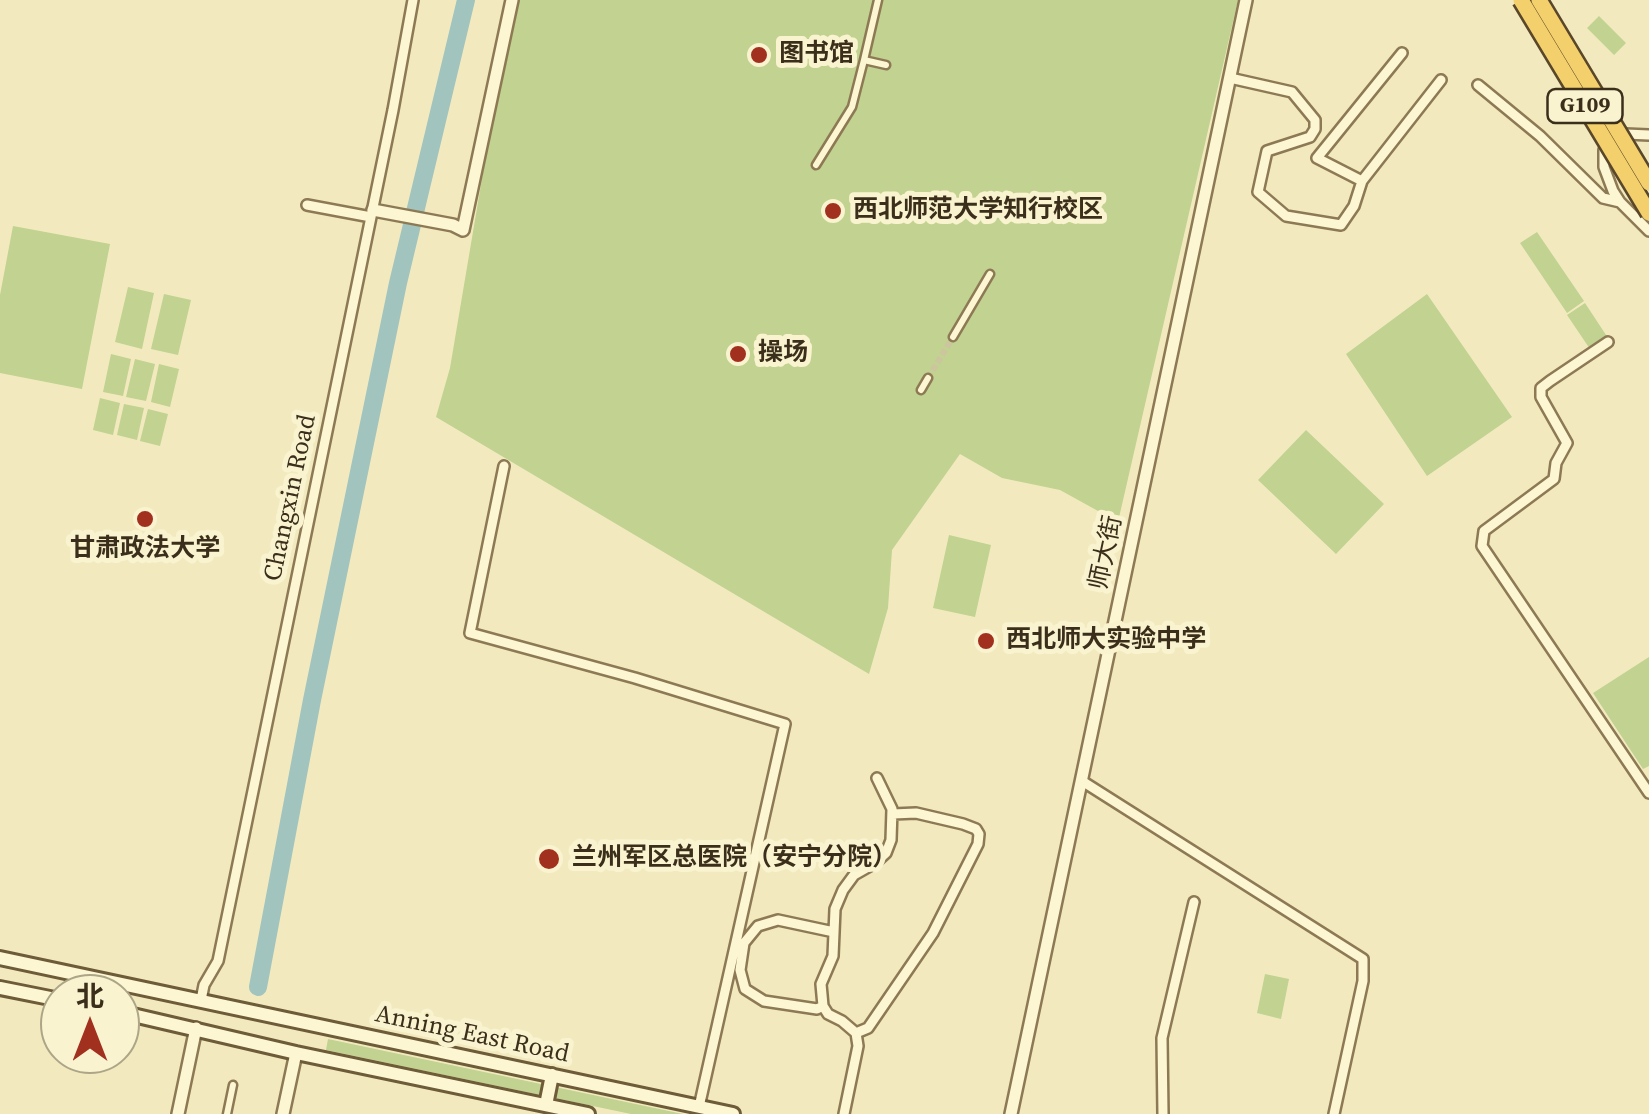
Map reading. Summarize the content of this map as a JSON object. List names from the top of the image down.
{
  "streets": {
    "highway": ["G109"],
    "main road": ["Anning East Road"],
    "street": ["Changxin Road", "师大街"]
  },
  "crossings": [
    ["Changxin Road", "Anning East Road"]
  ],
  "places": [
    "图书馆",
    "西北师范大学知行校区",
    "操场",
    "甘肃政法大学",
    "西北师大实验中学",
    "兰州军区总医院（安宁分院）"
  ],
  "north": "top"
}
